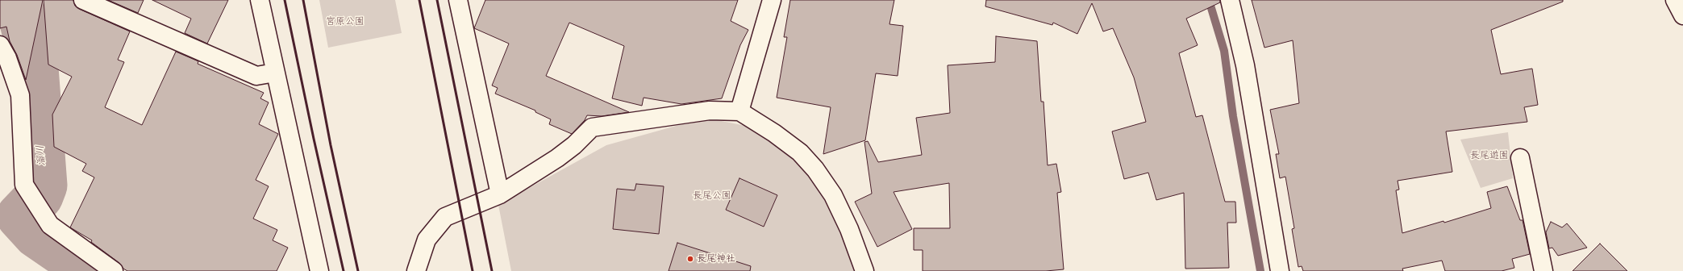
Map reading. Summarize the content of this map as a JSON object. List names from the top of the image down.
{
  "water": ["溜川"],
  "parks": ["宮原公園", "長尾遊園", "長尾公園"],
  "places": ["長尾神社"]
}
